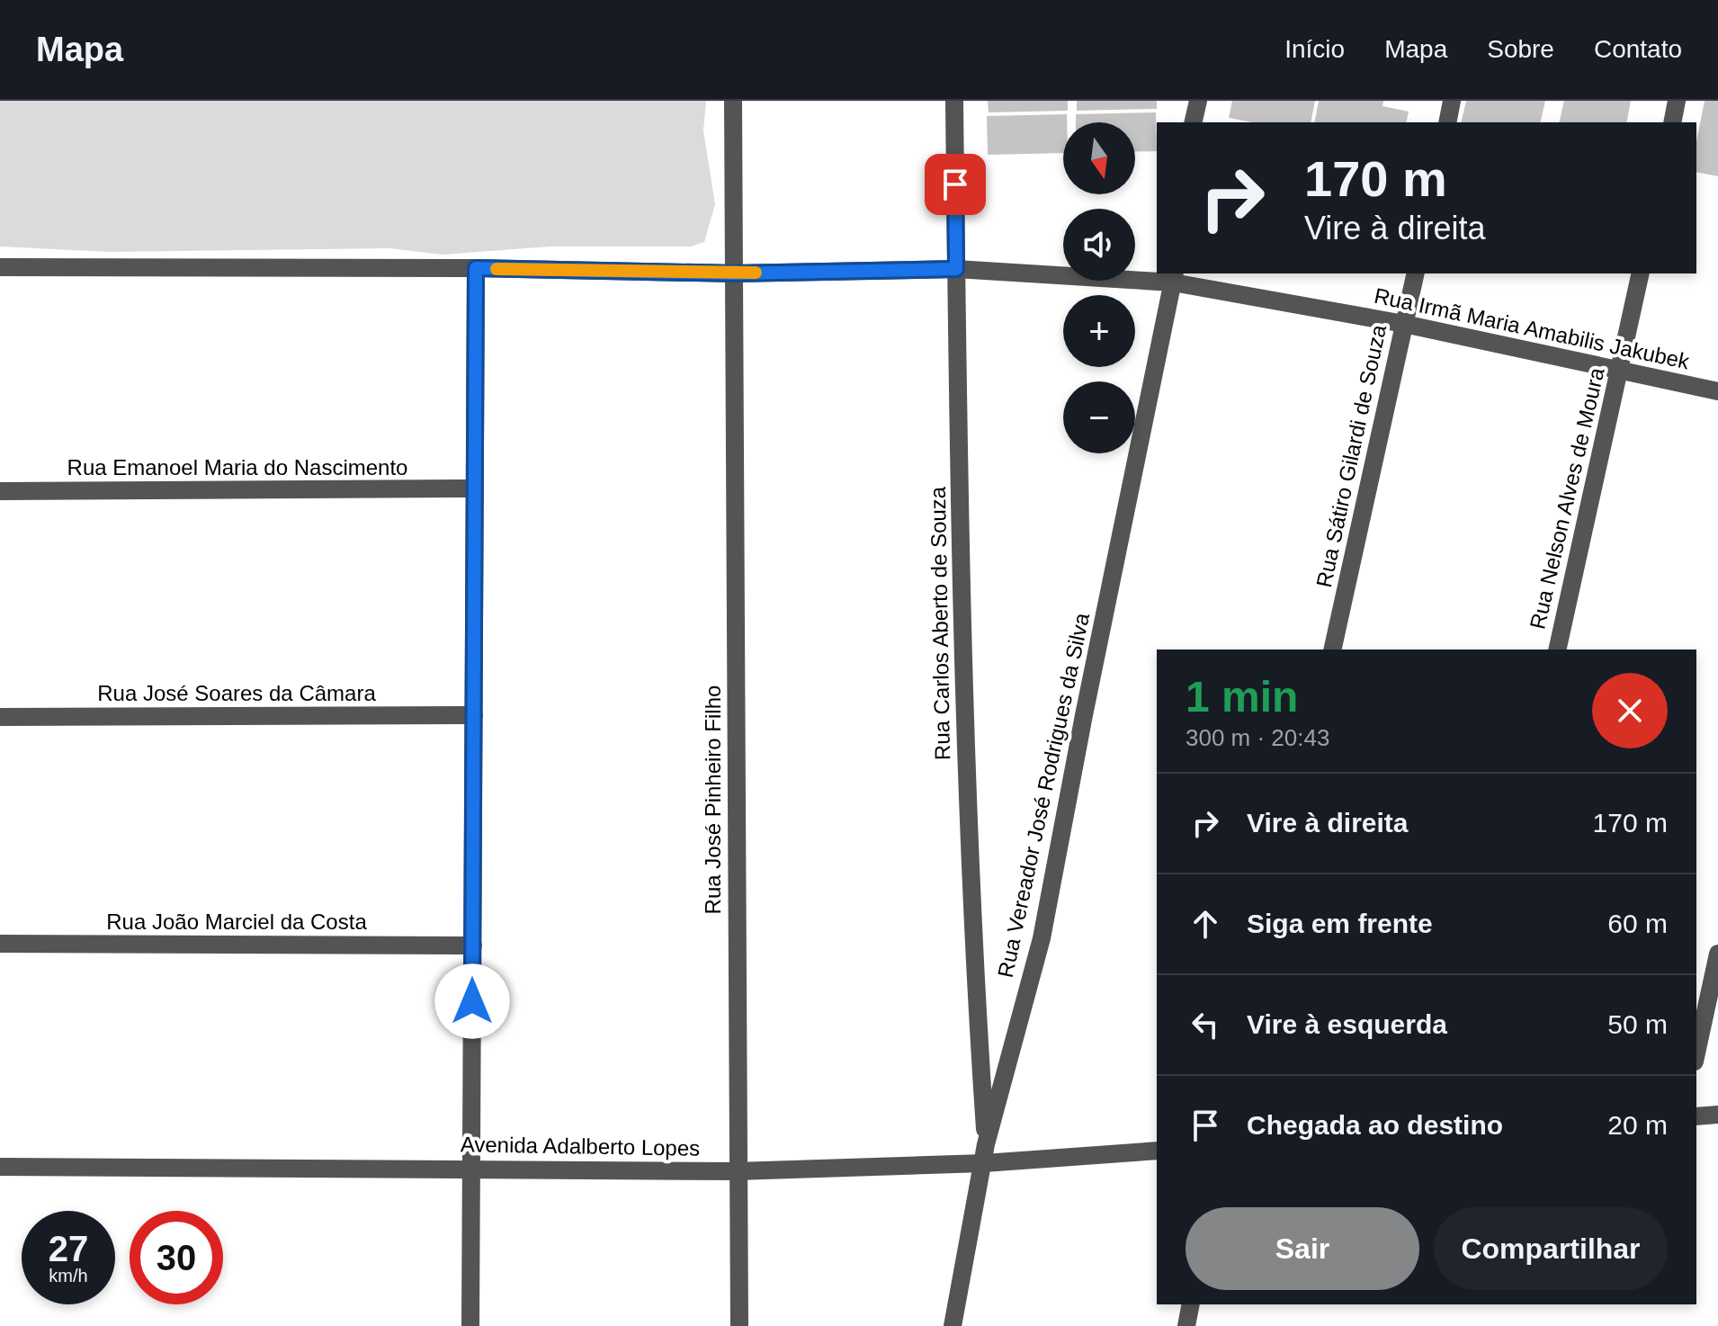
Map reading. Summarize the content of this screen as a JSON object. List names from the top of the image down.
{
  "streets": {
    "street": [
      "Rua Irmã Maria Amabilis Jakubek",
      "Rua Sátiro Gilardi de Souza",
      "Rua Emanoel Maria do Nascimento",
      "Rua Nelson Alves de Moura",
      "Rua Carlos Aberto de Souza",
      "Rua José Soares da Câmara",
      "Rua Vereador José Rodrigues da Silva",
      "Rua José Pinheiro Filho",
      "Rua João Marciel da Costa",
      "Avenida Adalberto Lopes"
    ]
  },
  "crossings": [
    ["Rua Irmã Maria Amabilis Jakubek", "Rua Sátiro Gilardi de Souza"],
    ["Rua Irmã Maria Amabilis Jakubek", "Rua Nelson Alves de Moura"],
    ["Rua Irmã Maria Amabilis Jakubek", "Rua Carlos Aberto de Souza"],
    ["Rua Irmã Maria Amabilis Jakubek", "Rua Vereador José Rodrigues da Silva"],
    ["Rua Irmã Maria Amabilis Jakubek", "Rua José Pinheiro Filho"],
    ["Rua Carlos Aberto de Souza", "Rua Vereador José Rodrigues da Silva"],
    ["Rua Vereador José Rodrigues da Silva", "Avenida Adalberto Lopes"],
    ["Rua José Pinheiro Filho", "Avenida Adalberto Lopes"]
  ],
  "north": "bottom",
  "page": {
    "header": "Mapa",
    "nav": [
      "Início",
      "Mapa",
      "Sobre",
      "Contato"
    ],
    "map_buttons": ["+", "−"],
    "turn": ["170 m", "Vire à direita"],
    "heading": ["1 min", "300 m · 20:43"],
    "list": [
      {
        "name": "Vire à direita",
        "value": "170 m"
      },
      {
        "name": "Siga em frente",
        "value": "60 m"
      },
      {
        "name": "Vire à esquerda",
        "value": "50 m"
      },
      {
        "name": "Chegada ao destino",
        "value": "20 m"
      }
    ],
    "buttons": ["Sair", "Compartilhar"],
    "speed": "27 km/h",
    "limit": "30"
  }
}
